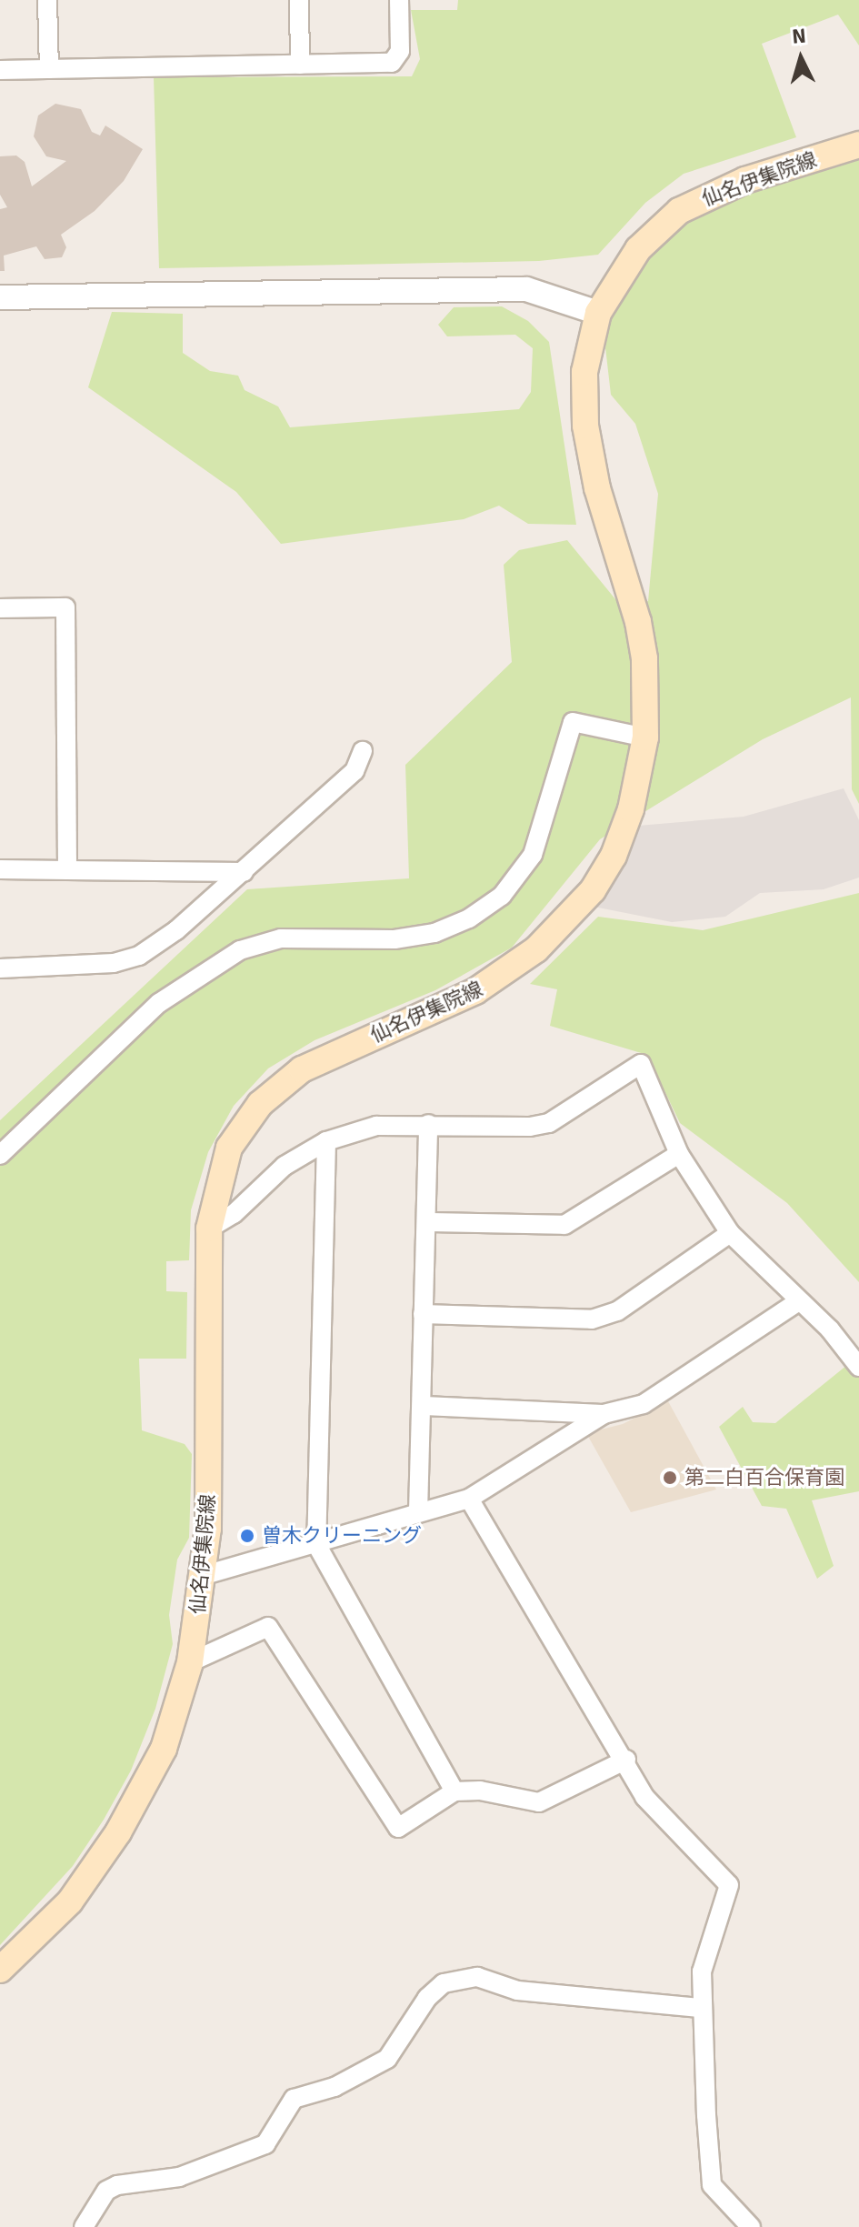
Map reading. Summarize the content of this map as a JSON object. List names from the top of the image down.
{
  "streets": {
    "main road": ["仙名伊集院線"]
  },
  "places": ["第二白百合保育園", "曽木クリーニング"],
  "north": "top"
}
